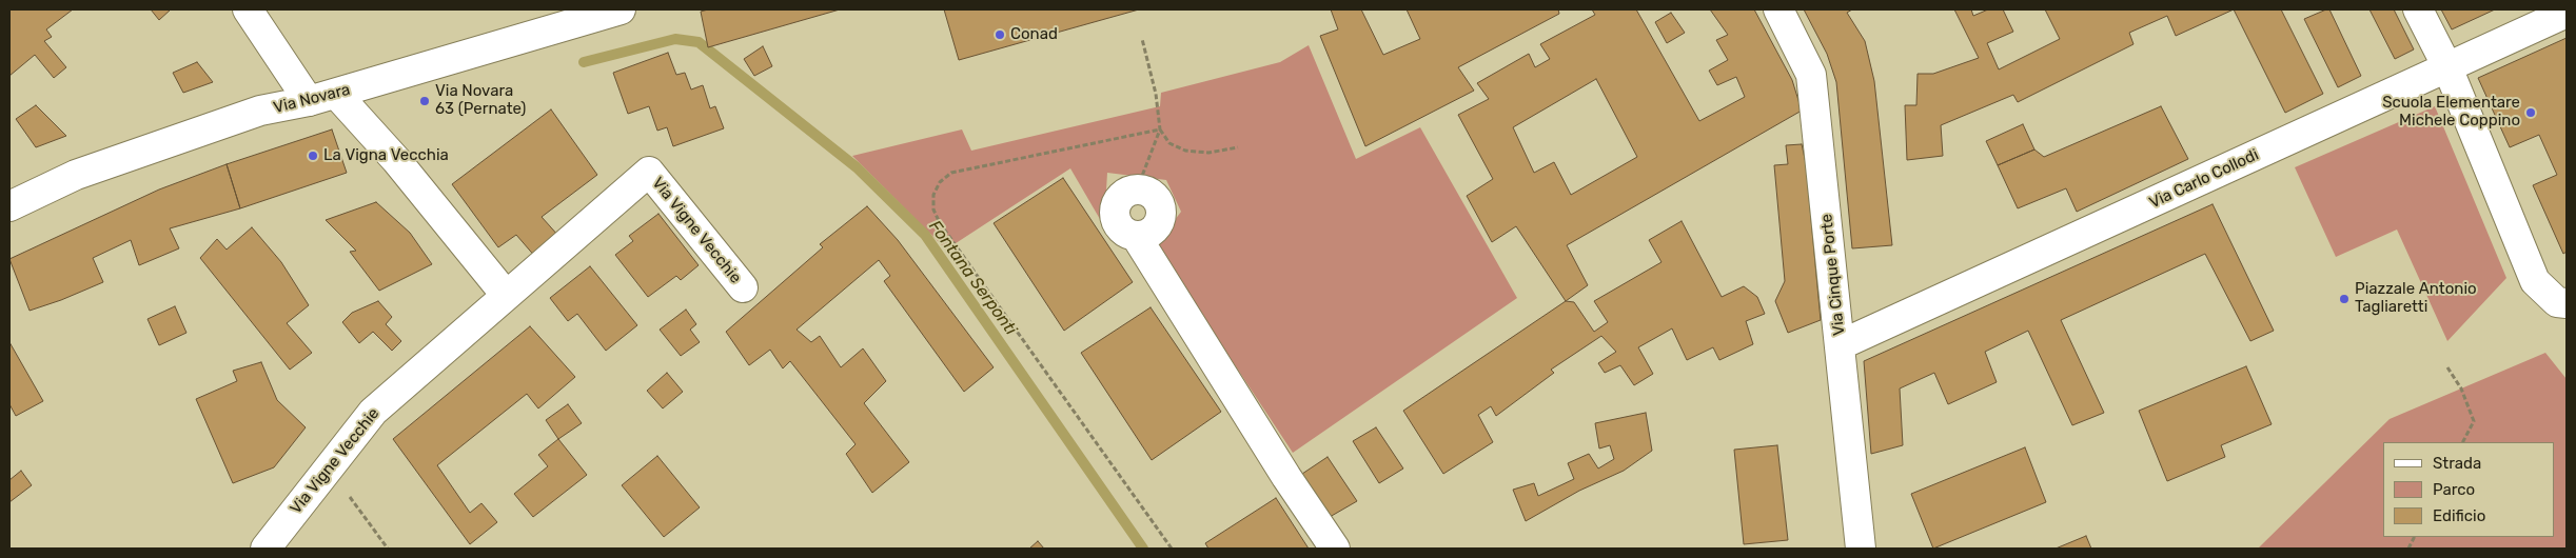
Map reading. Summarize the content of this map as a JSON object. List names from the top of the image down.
{
  "streets": {
    "street": [
      "Via Novara",
      "Via Carlo Collodi",
      "Via Vigne Vecchie",
      "Via Cinque Porte"
    ]
  },
  "crossings": [
    ["Via Carlo Collodi", "Via Cinque Porte"]
  ],
  "water": ["Fontana Serponti"],
  "places": [
    "Conad",
    "Via Novara 63 (Pernate)",
    "Scuola Elementare Michele Coppino",
    "La Vigna Vecchia",
    "Piazzale Antonio Tagliaretti"
  ],
  "legend": ["Strada", "Parco", "Edificio"]
}
